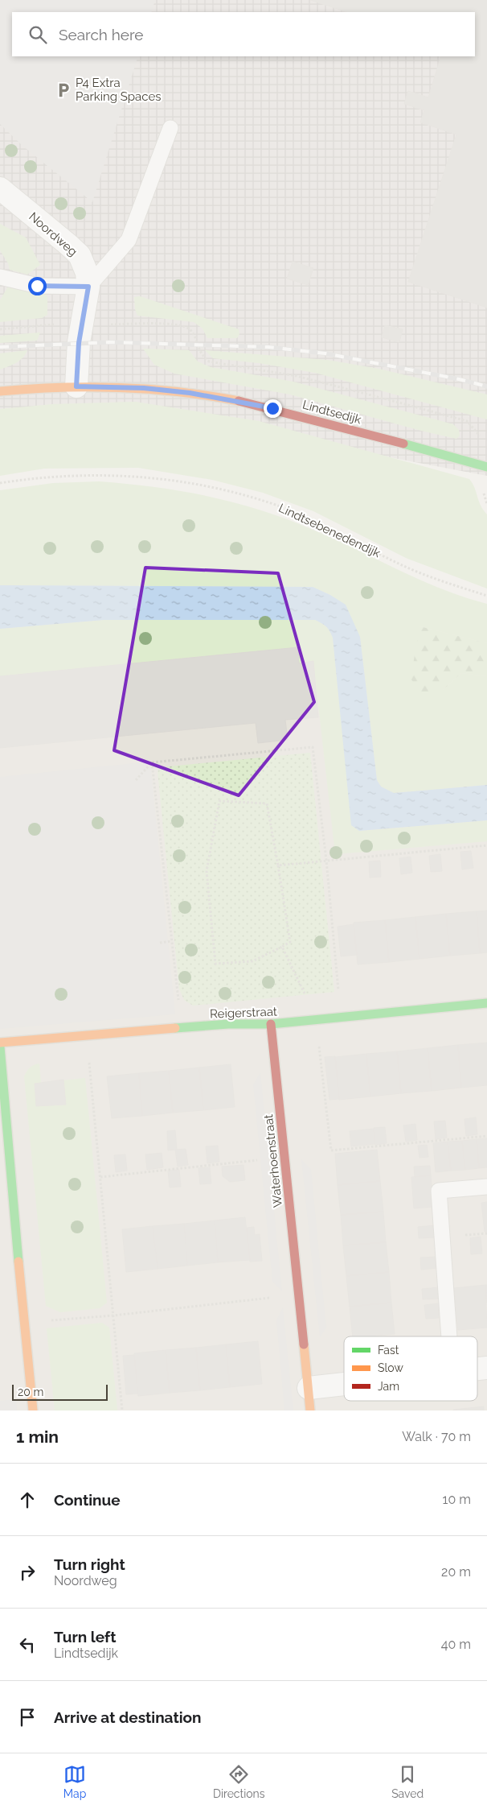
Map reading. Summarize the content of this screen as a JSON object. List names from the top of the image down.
{
  "streets": {
    "street": [
      "Noordweg",
      "Lindtsedijk",
      "Reigerstraat",
      "Waterhoenstraat"
    ],
    "path": ["Lindtsebenedendijk"]
  },
  "crossings": [
    ["Noordweg", "Lindtsedijk"],
    ["Reigerstraat", "Waterhoenstraat"]
  ],
  "places": {
    "parking": ["P4 Extra Parking Spaces"]
  },
  "legend": ["Fast", "Slow", "Jam"],
  "scale_bar": "20 m",
  "page": {
    "search": "Search here",
    "scale": "20 m",
    "heading": ["1 min", "Walk · 70 m"],
    "list": [
      ["Continue", "10 m"],
      ["Turn right", "Noordweg", "20 m"],
      ["Turn left", "Lindtsedijk", "40 m"],
      "Arrive at destination"
    ],
    "nav": ["Map", "Directions", "Saved"]
  }
}
